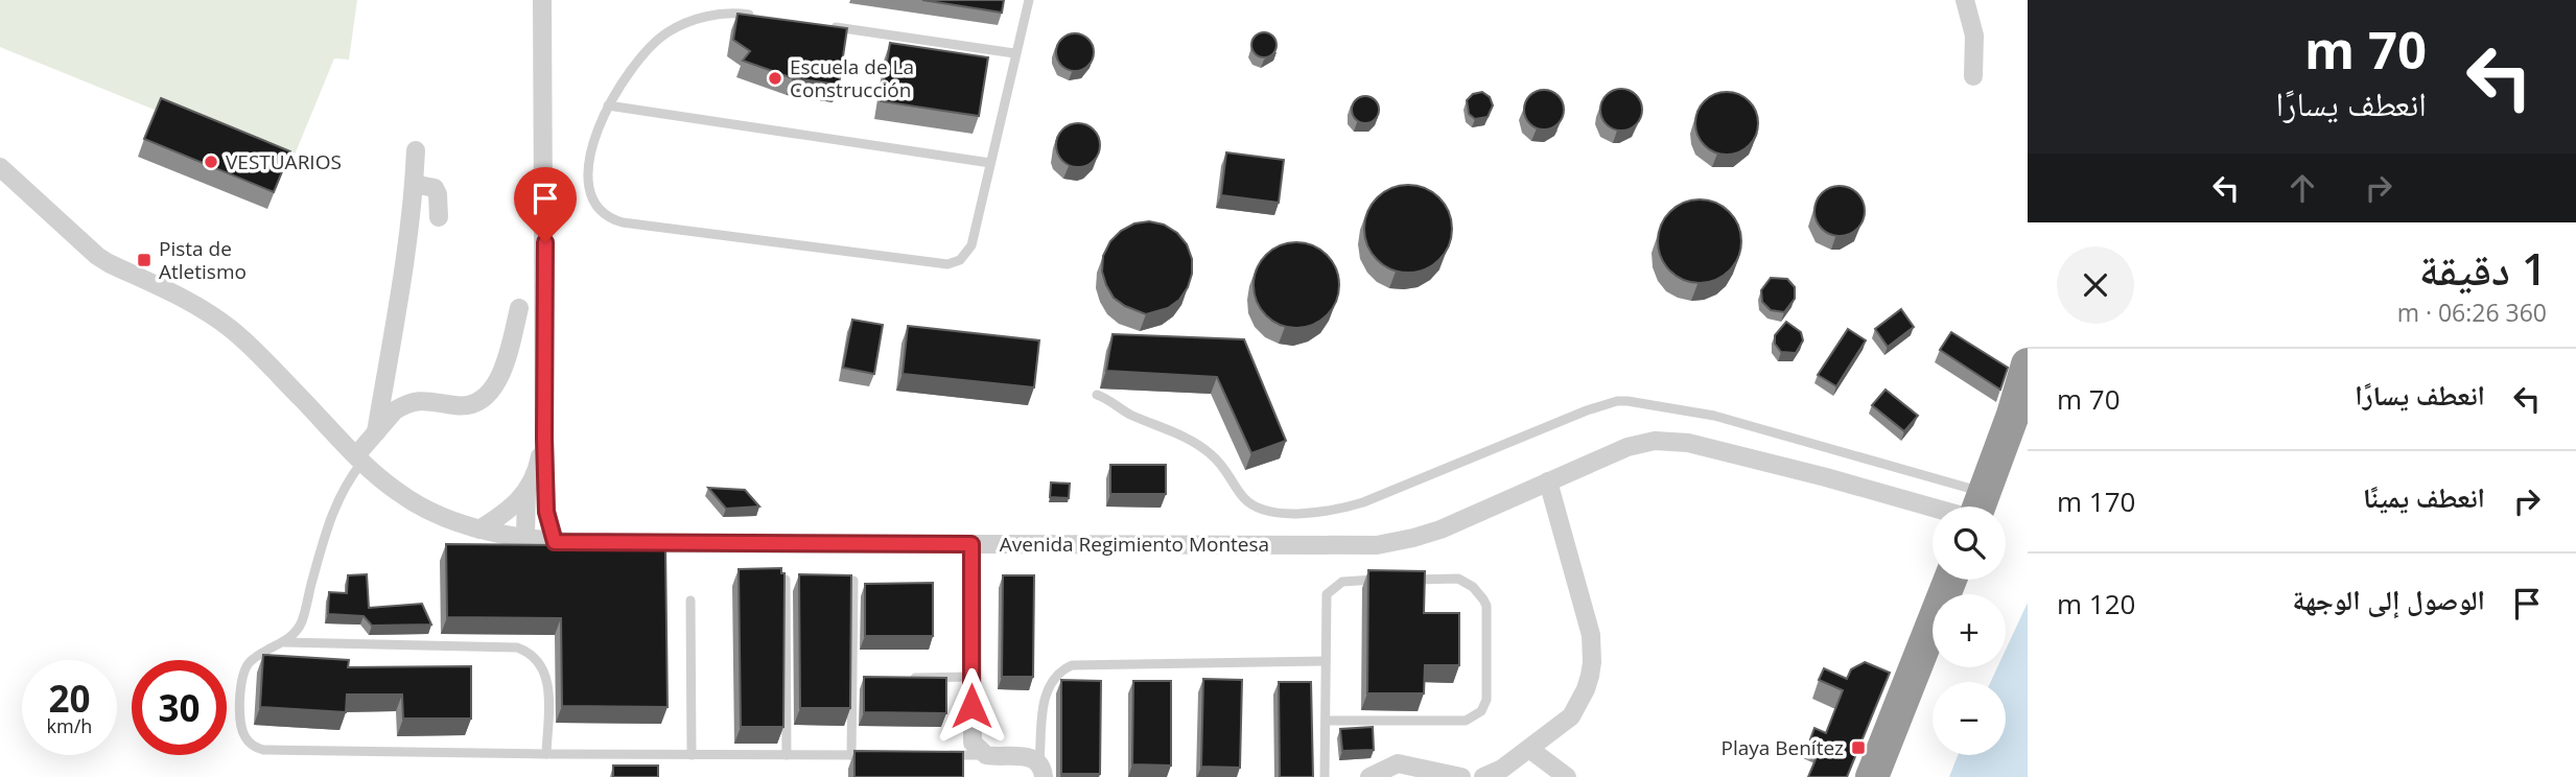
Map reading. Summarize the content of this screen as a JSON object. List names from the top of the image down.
{
  "streets": {
    "street": ["Avenida Regimiento Montesa"]
  },
  "places": {
    "other": ["Escuela de La Construcción", "VESTUARIOS"],
    "transit": ["Pista de Atletismo", "Playa Benítez"]
  },
  "page": {
    "turn": ["70 m", "انعطف يسارًا"],
    "heading": ["1 دقيقة", "360 m · 06:26"],
    "list": [
      {
        "name": "انعطف يسارًا",
        "value": "70 m"
      },
      {
        "name": "انعطف يمينًا",
        "value": "170 m"
      },
      {
        "name": "الوصول إلى الوجهة",
        "value": "120 m"
      }
    ],
    "map_buttons": ["+", "−"],
    "speed": "20 km/h",
    "limit": "30"
  }
}
